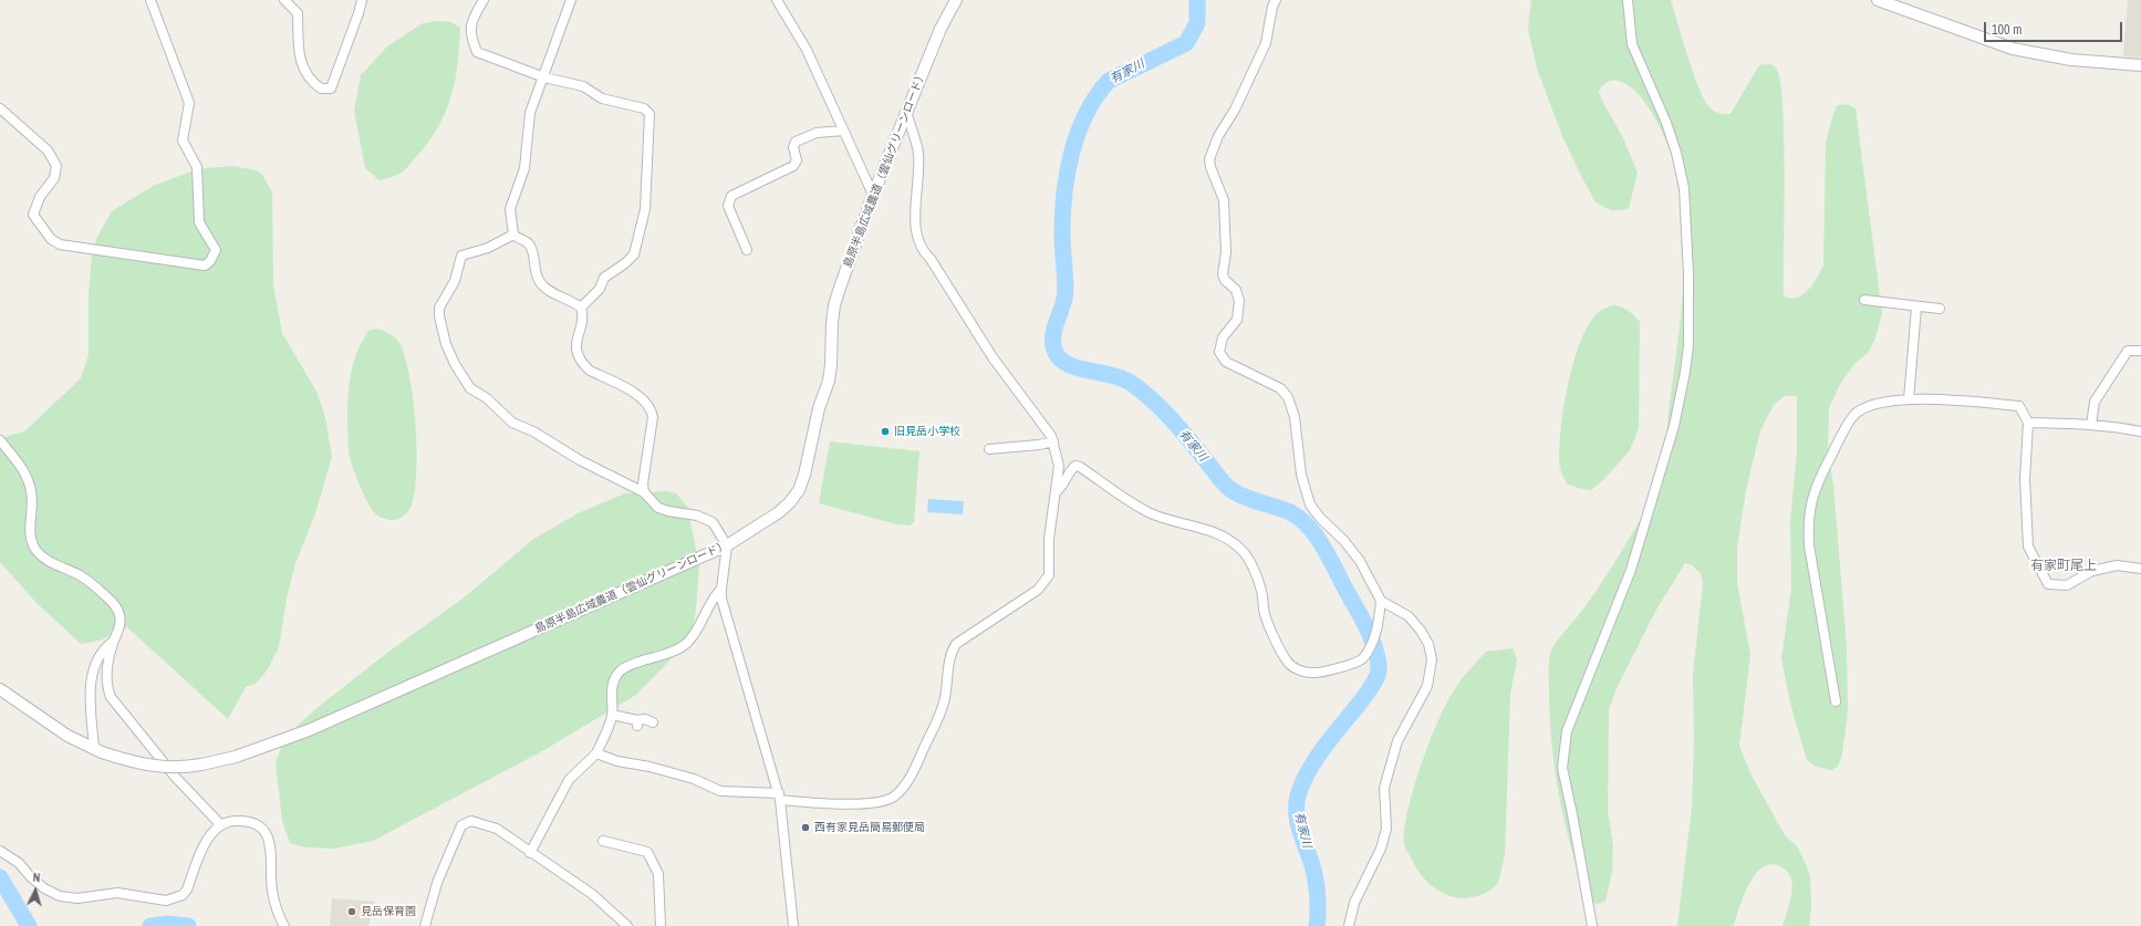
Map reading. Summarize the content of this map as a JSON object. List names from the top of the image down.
{
  "streets": {
    "street": ["島原半島広域農道（雲仙グリーンロード）"]
  },
  "districts": ["有家町尾上"],
  "water": ["有家川"],
  "places": ["旧見岳小学校", "西有家見岳簡易郵便局", "見岳保育園"],
  "scale_bar": "100 m",
  "north": "top"
}
